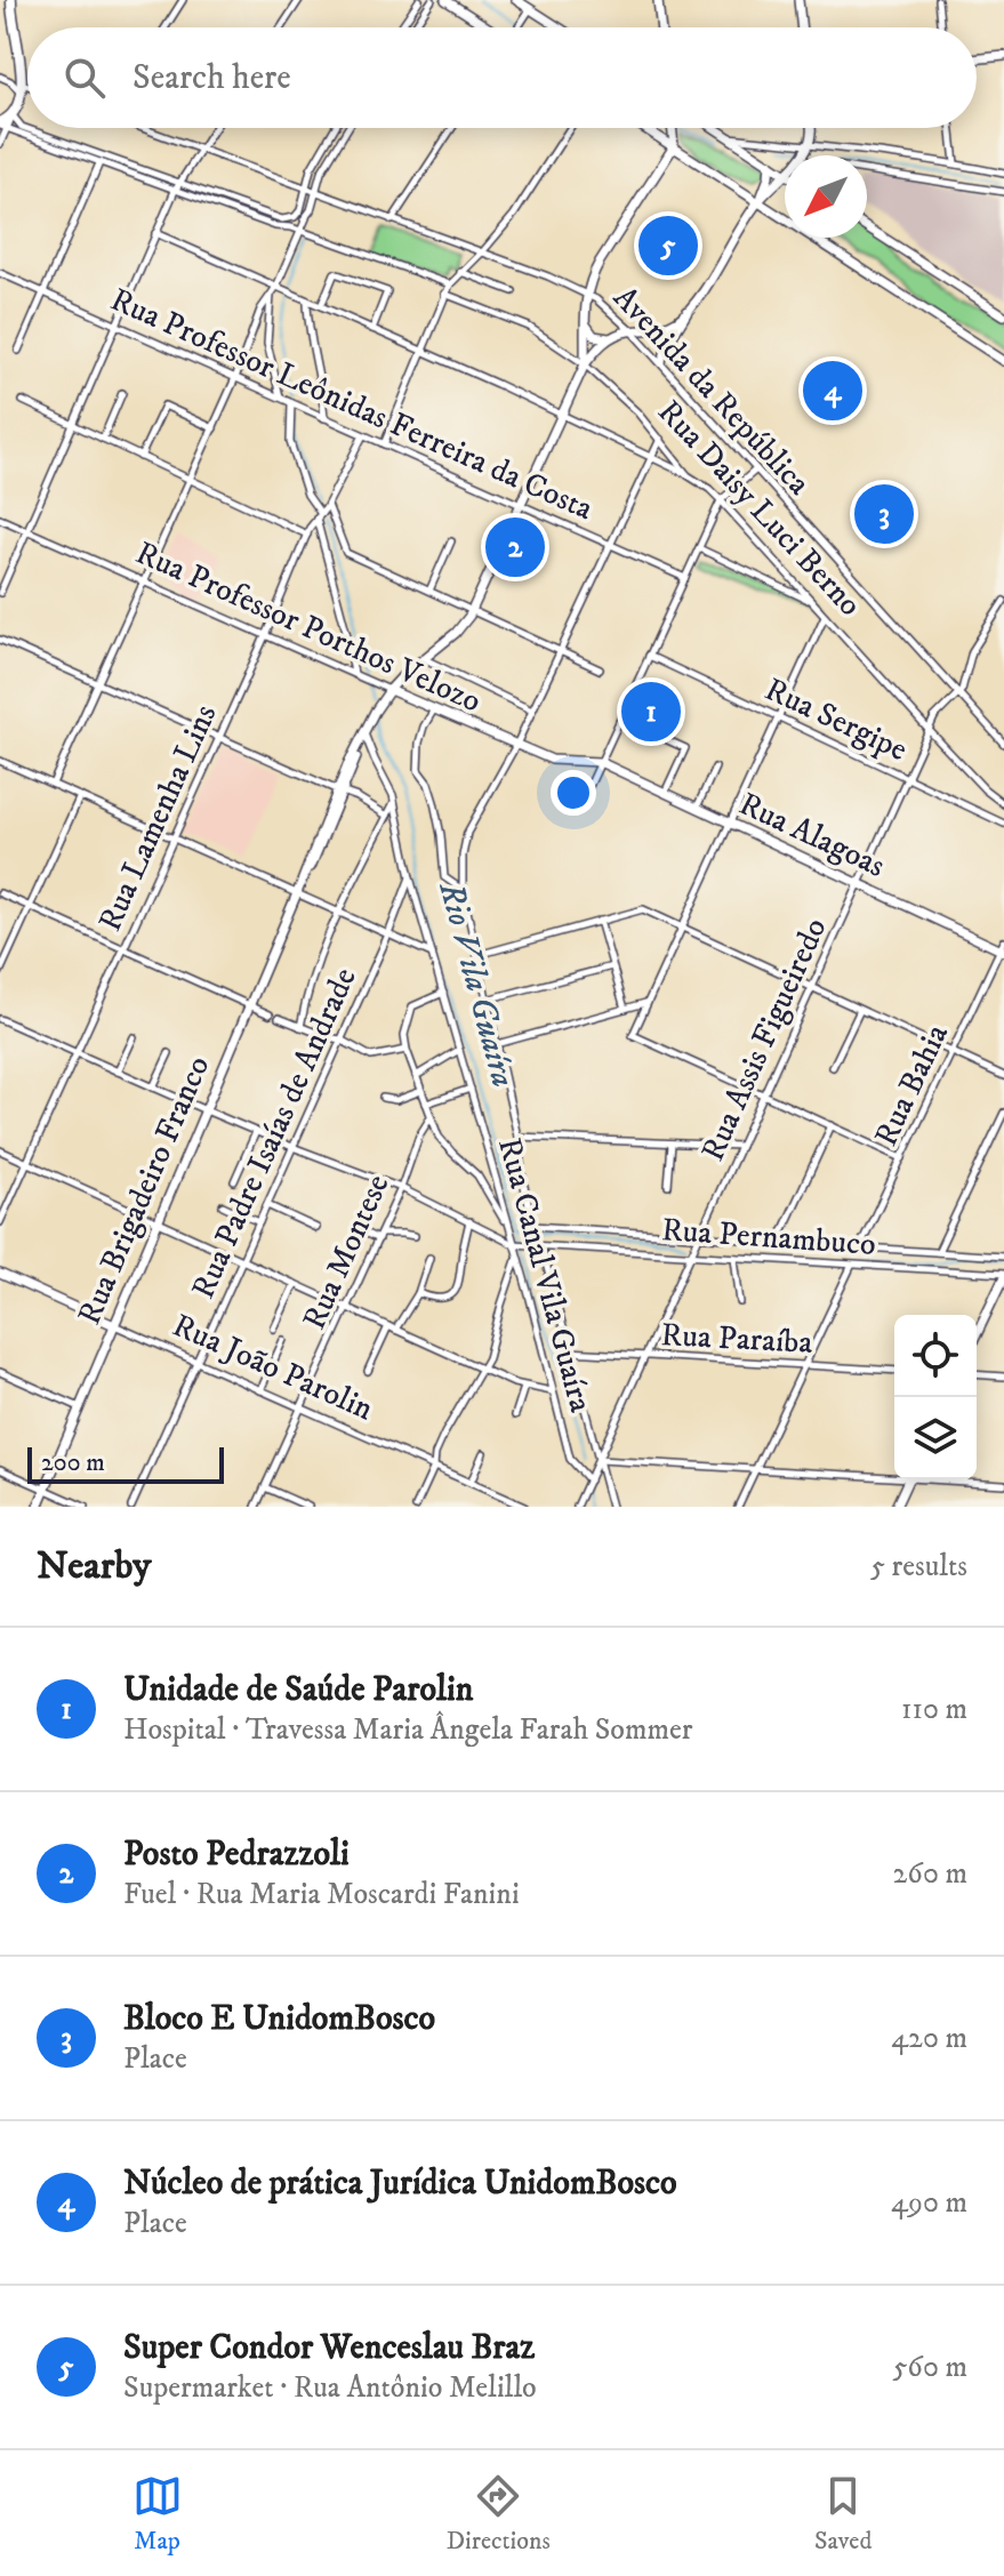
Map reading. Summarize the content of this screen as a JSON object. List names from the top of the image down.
{
  "streets": {
    "main road": [
      "Rua Professor Porthos Velozo",
      "Rua Alagoas",
      "Rua Brigadeiro Franco",
      "Rua João Parolin"
    ],
    "street": [
      "Avenida da República",
      "Rua Professor Leônidas Ferreira da Costa",
      "Rua Daisy Luci Berno",
      "Rua Sergipe",
      "Rua Lamenha Lins",
      "Rua Assis Figueiredo",
      "Rua Bahia",
      "Rua Padre Isaías de Andrade",
      "Rua Pernambuco",
      "Rua Montese",
      "Rua Canal Vila Guaíra",
      "Rua Paraíba"
    ]
  },
  "crossings": [
    ["Avenida da República", "Rua Assis Figueiredo"],
    ["Rua Professor Leônidas Ferreira da Costa", "Rua Lamenha Lins"],
    ["Rua Professor Leônidas Ferreira da Costa", "Rua Brigadeiro Franco"],
    ["Rua Daisy Luci Berno", "Rua Assis Figueiredo"],
    ["Rua Daisy Luci Berno", "Rua Brigadeiro Franco"],
    ["Rua Professor Porthos Velozo", "Rua Lamenha Lins"],
    ["Rua Professor Porthos Velozo", "Rua Alagoas"],
    ["Rua Professor Porthos Velozo", "Rua Brigadeiro Franco"],
    ["Rua Professor Porthos Velozo", "Rua Canal Vila Guaíra"],
    ["Rua Sergipe", "Rua Assis Figueiredo"],
    ["Rua Alagoas", "Rua Assis Figueiredo"],
    ["Rua Alagoas", "Rua Bahia"],
    ["Rua Assis Figueiredo", "Rua Pernambuco"],
    ["Rua Assis Figueiredo", "Rua Canal Vila Guaíra"],
    ["Rua Assis Figueiredo", "Rua Paraíba"],
    ["Rua Bahia", "Rua Pernambuco"],
    ["Rua Padre Isaías de Andrade", "Rua Canal Vila Guaíra"],
    ["Rua Padre Isaías de Andrade", "Rua João Parolin"],
    ["Rua Brigadeiro Franco", "Rua Canal Vila Guaíra"],
    ["Rua Brigadeiro Franco", "Rua João Parolin"],
    ["Rua Pernambuco", "Rua Canal Vila Guaíra"],
    ["Rua Montese", "Rua João Parolin"],
    ["Rua Canal Vila Guaíra", "Rua Paraíba"]
  ],
  "water": ["Rio Vila Guaíra"],
  "scale_bar": "200 m",
  "north": "bottom left",
  "page": {
    "search": "Search here",
    "pins": [
      "5",
      "4",
      "3",
      "2",
      "1"
    ],
    "scale": "200 m",
    "heading": ["Nearby", "5 results"],
    "list": [
      {
        "mark": "1",
        "name": "Unidade de Saúde Parolin",
        "note": "Hospital · Travessa Maria Ângela Farah Sommer",
        "value": "110 m"
      },
      {
        "mark": "2",
        "name": "Posto Pedrazzoli",
        "note": "Fuel · Rua Maria Moscardi Fanini",
        "value": "260 m"
      },
      {
        "mark": "3",
        "name": "Bloco E UnidomBosco",
        "note": "Place",
        "value": "420 m"
      },
      {
        "mark": "4",
        "name": "Núcleo de prática Jurídica UnidomBosco",
        "note": "Place",
        "value": "490 m"
      },
      {
        "mark": "5",
        "name": "Super Condor Wenceslau Braz",
        "note": "Supermarket · Rua Antônio Melillo",
        "value": "560 m"
      }
    ],
    "nav": ["Map", "Directions", "Saved"]
  }
}
